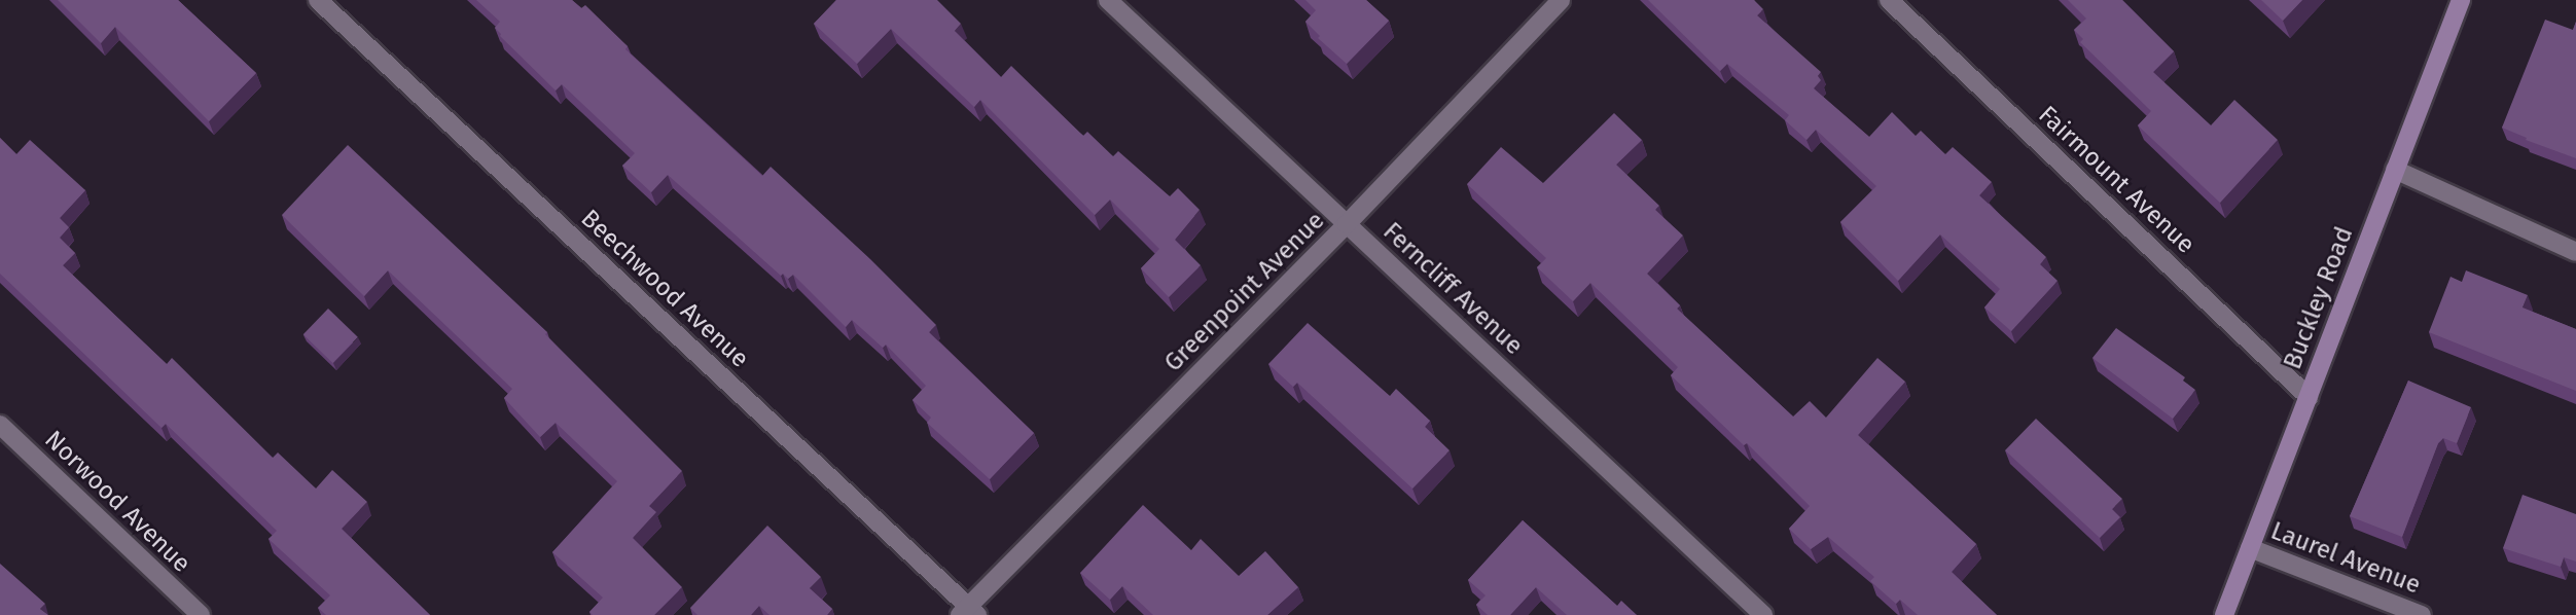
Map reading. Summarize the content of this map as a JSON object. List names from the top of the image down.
{
  "streets": {
    "street": [
      "Fairmount Avenue",
      "Beechwood Avenue",
      "Ferncliff Avenue",
      "Greenpoint Avenue",
      "Buckley Road",
      "Norwood Avenue",
      "Laurel Avenue"
    ]
  },
  "crossings": [
    ["Fairmount Avenue", "Buckley Road"],
    ["Beechwood Avenue", "Greenpoint Avenue"],
    ["Ferncliff Avenue", "Greenpoint Avenue"],
    ["Buckley Road", "Laurel Avenue"]
  ]
}
